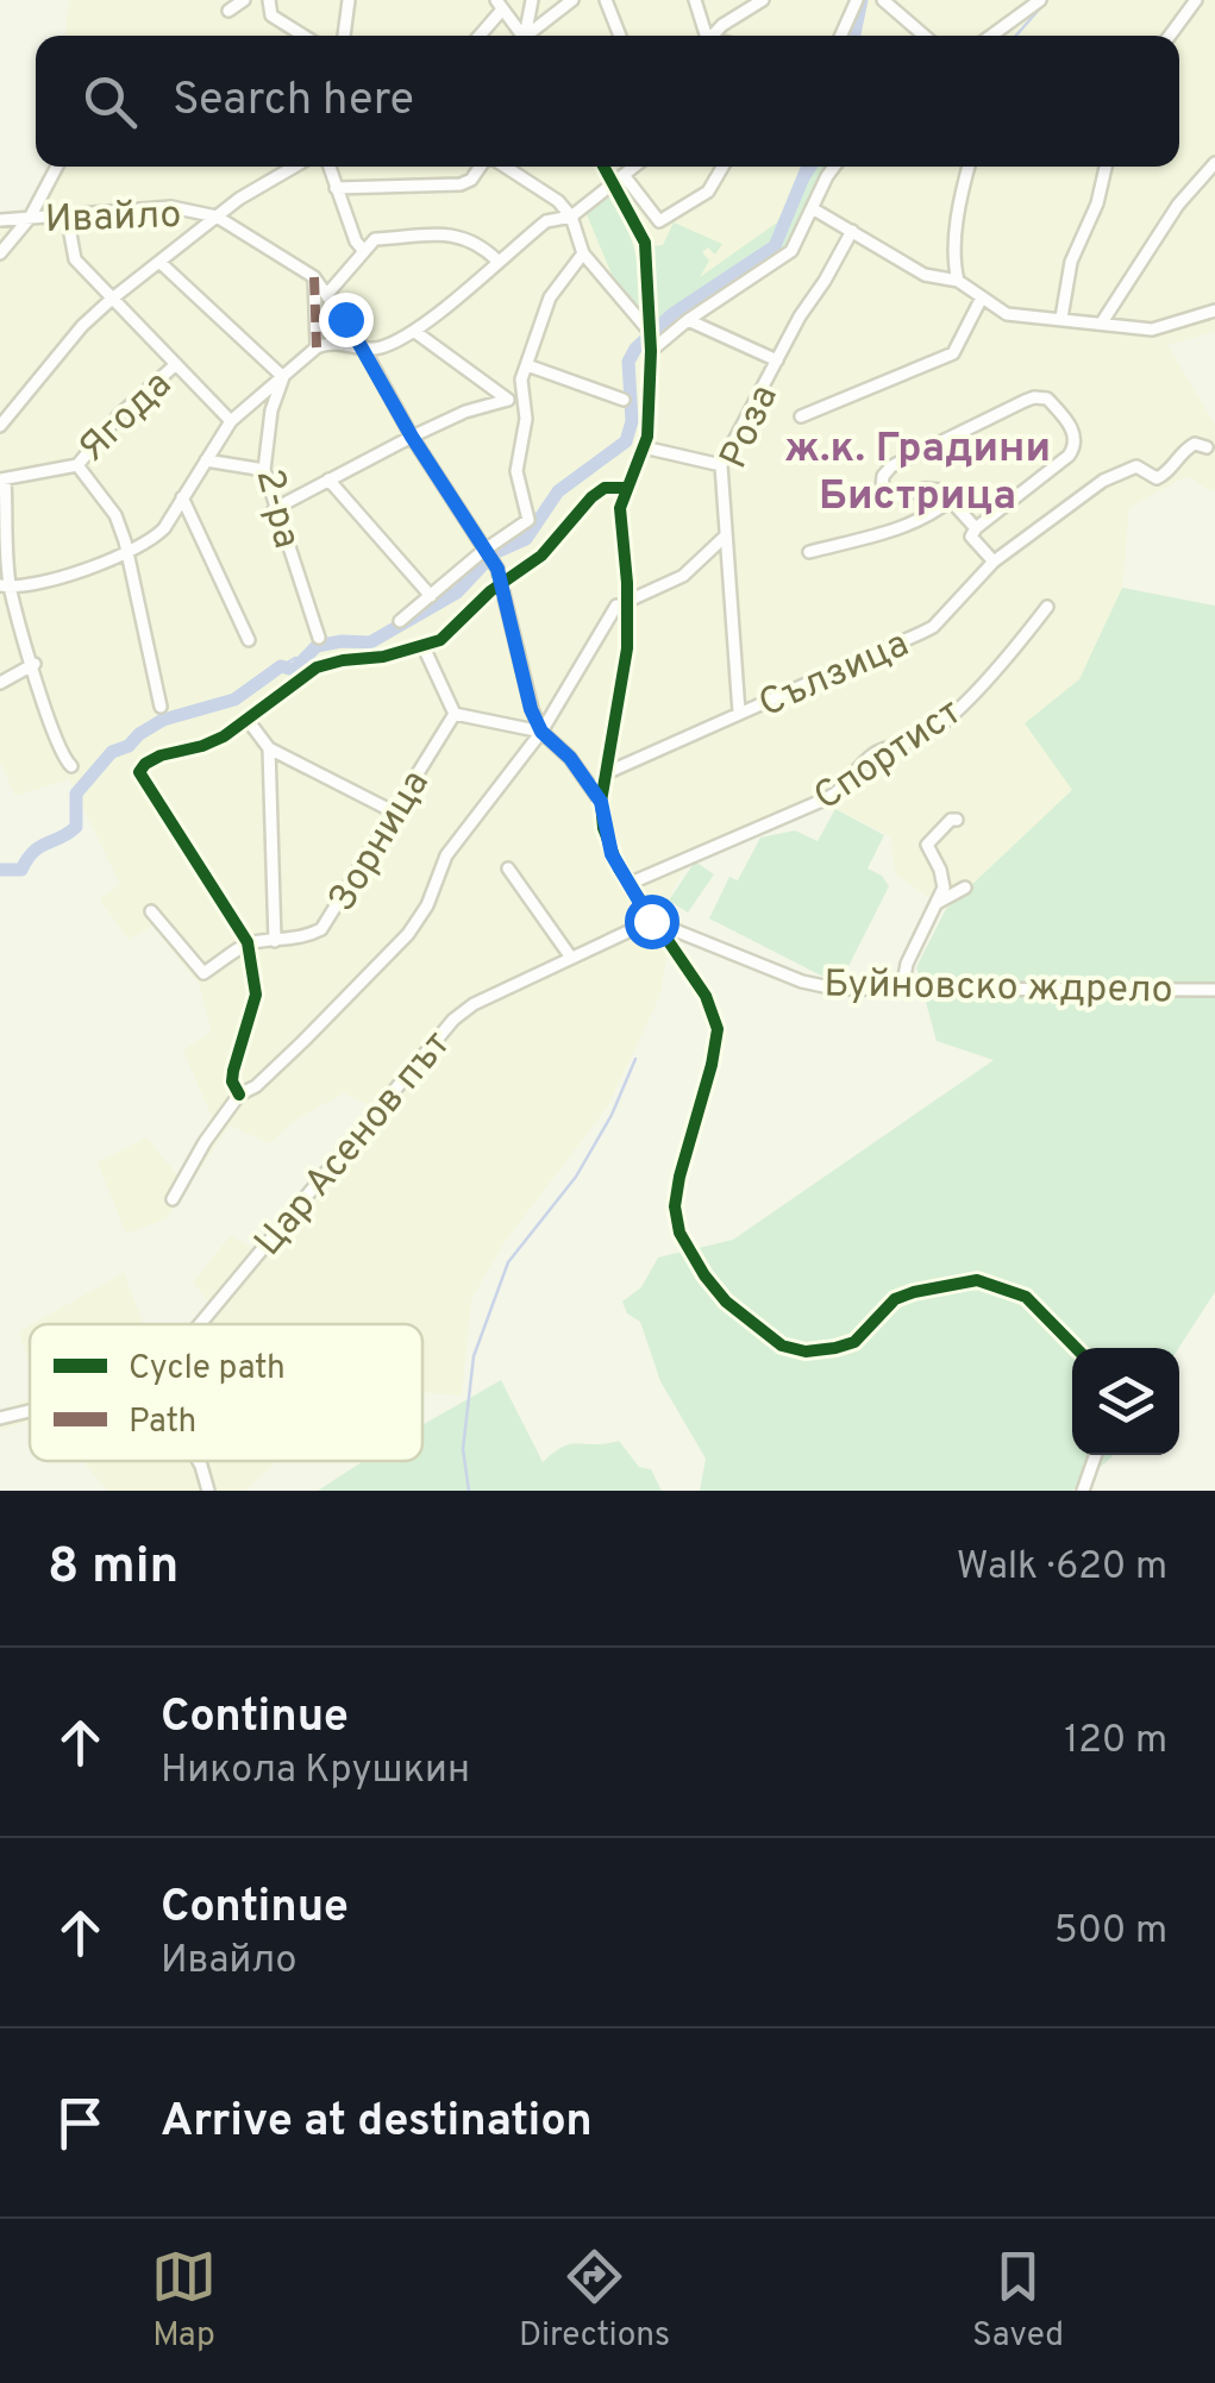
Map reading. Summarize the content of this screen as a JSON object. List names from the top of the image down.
{
  "streets": {
    "street": [
      "Ивайло",
      "Ягода",
      "Роза",
      "2-ра",
      "Сълзица",
      "Спортист",
      "Зорница",
      "Буйновско ждрело",
      "Цар Асенов път"
    ]
  },
  "crossings": [
    ["Роза", "Сълзица"],
    ["Буйновско ждрело", "Цар Асенов път"]
  ],
  "districts": ["ж.к. Градини Бистрица"],
  "legend": ["Cycle path", "Path"],
  "page": {
    "search": "Search here",
    "heading": ["8 min", "Walk · 620 m"],
    "list": [
      ["Continue", "Никола Крушкин", "120 m"],
      ["Continue", "Ивайло", "500 m"],
      "Arrive at destination"
    ],
    "nav": ["Map", "Directions", "Saved"]
  }
}
